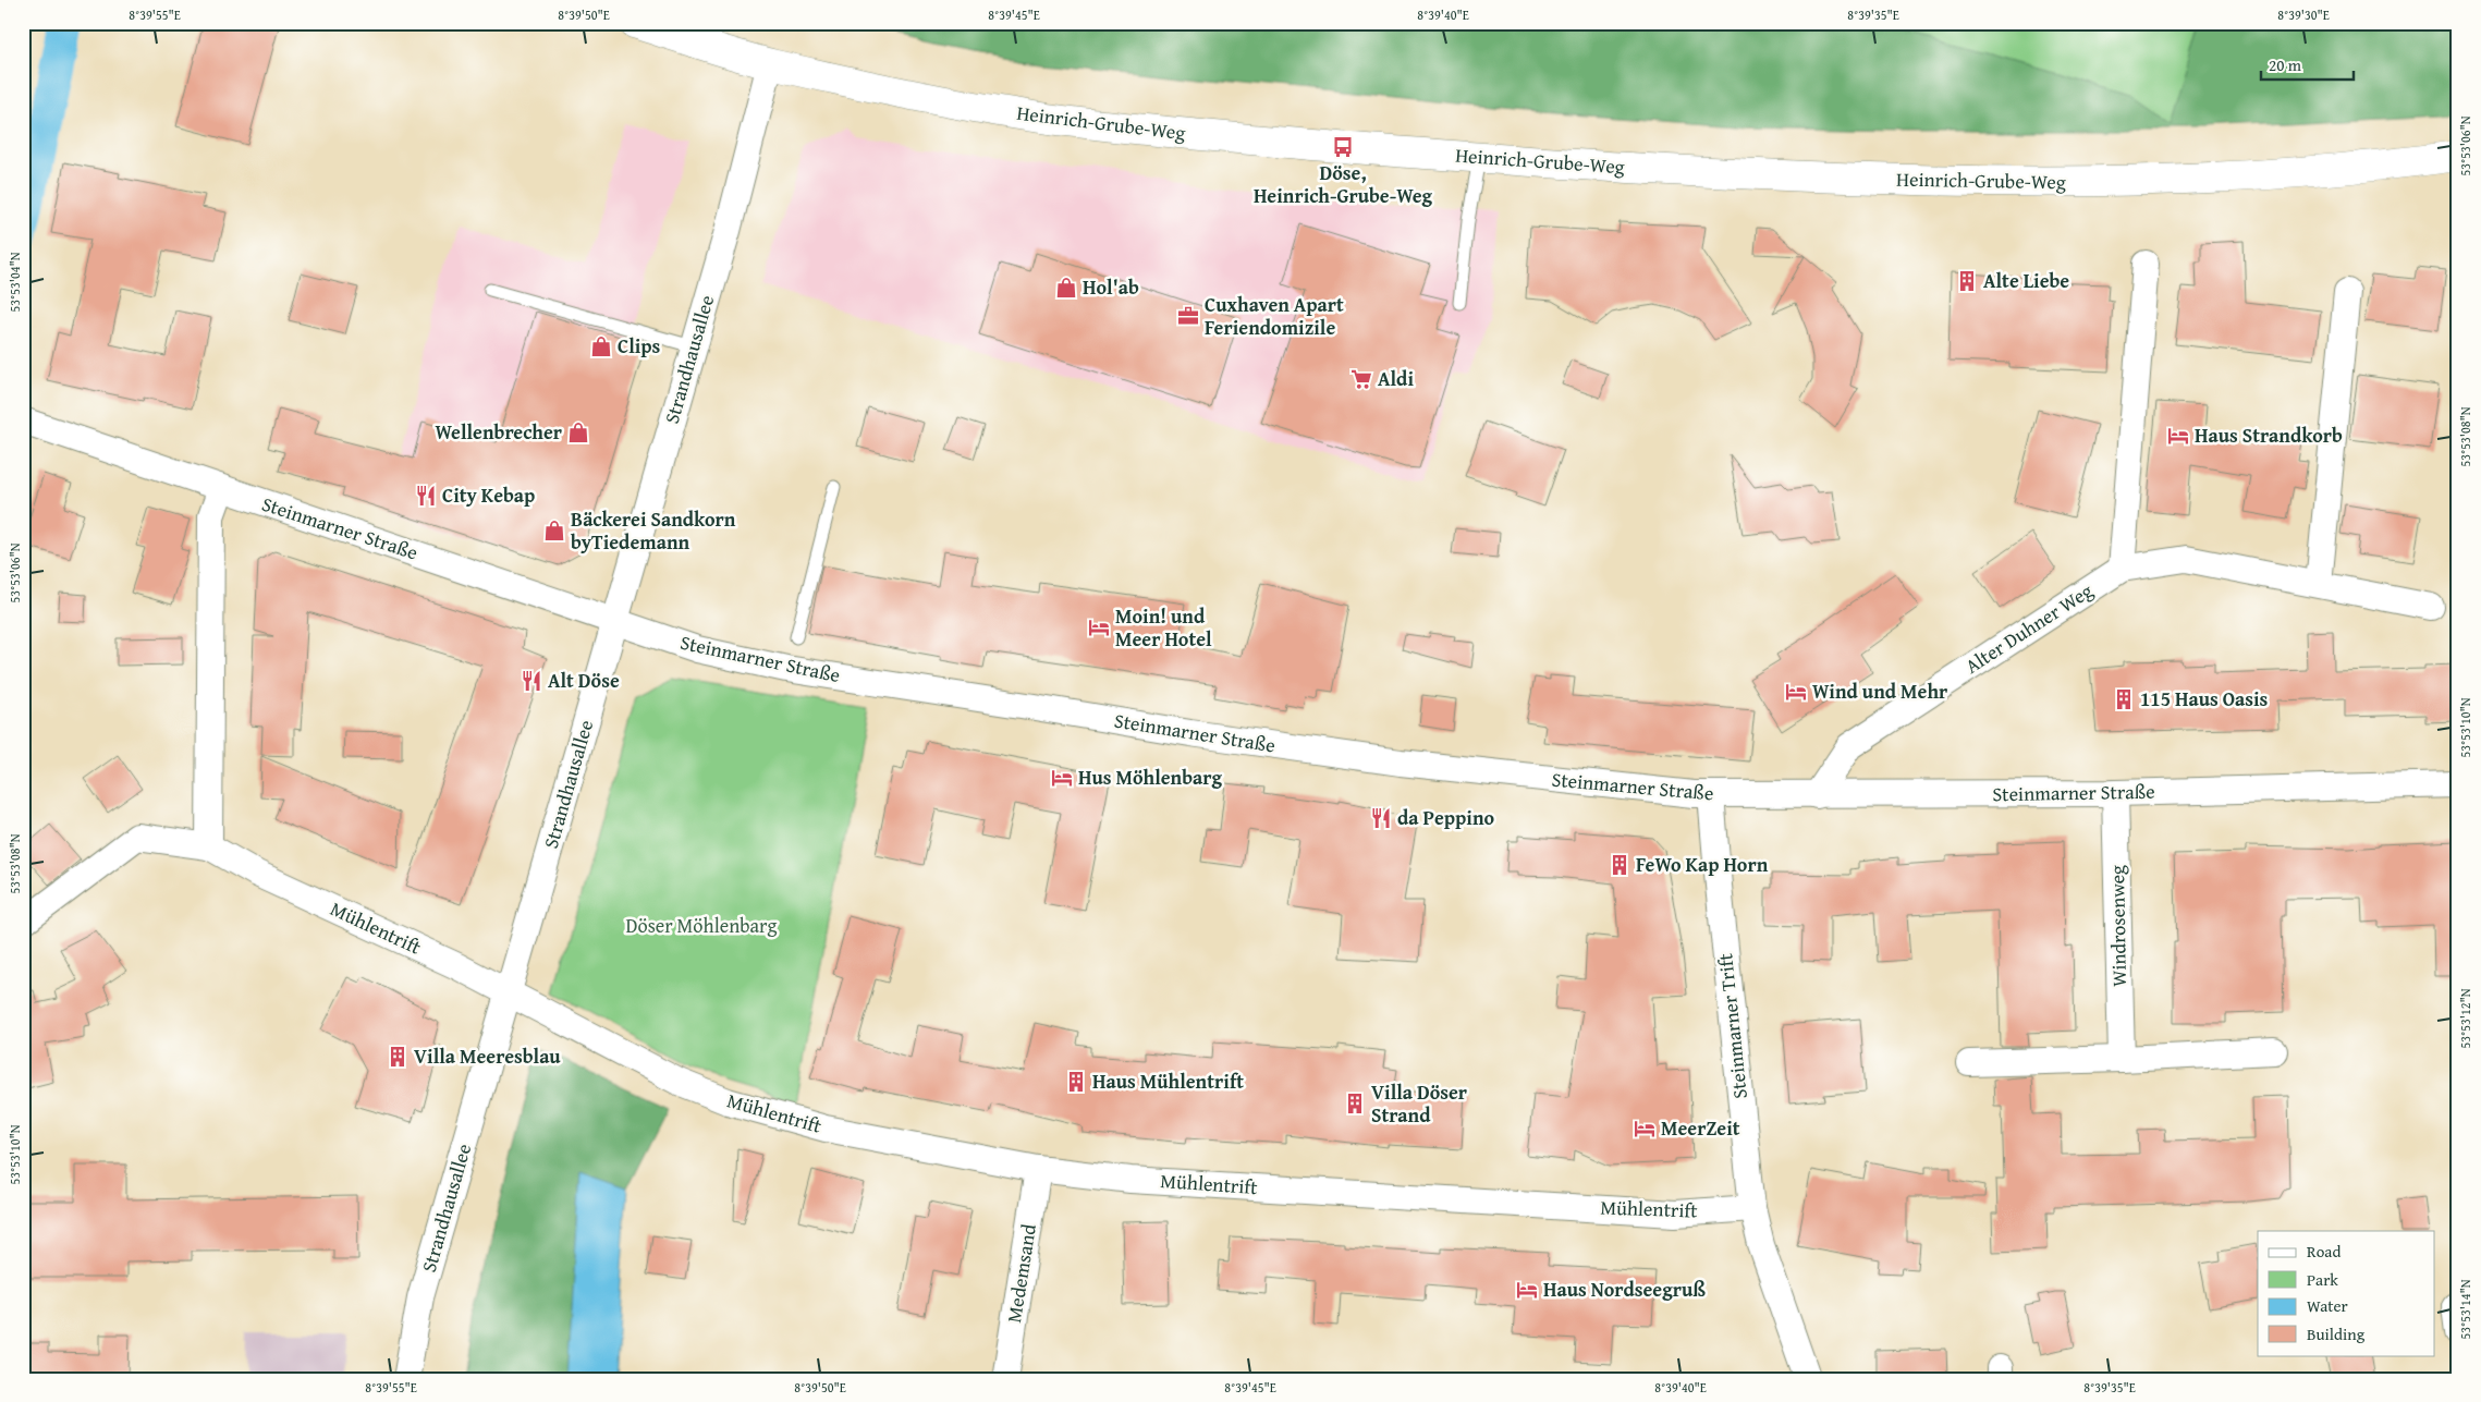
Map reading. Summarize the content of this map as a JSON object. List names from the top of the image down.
{
  "streets": {
    "street": [
      "Heinrich-Grube-Weg",
      "Strandhausallee",
      "Steinmarner Straße",
      "Alter Duhner Weg",
      "Windrosenweg",
      "Mühlentrift",
      "Steinmarner Trift",
      "Medemsand"
    ]
  },
  "crossings": [
    ["Heinrich-Grube-Weg", "Strandhausallee"],
    ["Strandhausallee", "Steinmarner Straße"],
    ["Strandhausallee", "Mühlentrift"],
    ["Steinmarner Straße", "Alter Duhner Weg"],
    ["Steinmarner Straße", "Windrosenweg"],
    ["Steinmarner Straße", "Steinmarner Trift"],
    ["Mühlentrift", "Steinmarner Trift"],
    ["Mühlentrift", "Medemsand"]
  ],
  "parks": ["Döser Möhlenbarg"],
  "places": {
    "bus stop": ["Döse, Heinrich-Grube-Weg"],
    "building": [
      "Alte Liebe",
      "115 Haus Oasis",
      "FeWo Kap Horn",
      "Villa Meeresblau",
      "Haus Mühlentrift",
      "Villa Döser Strand"
    ],
    "shop": [
      "Hol'ab",
      "Clips",
      "Wellenbrecher",
      "Bäckerei Sandkorn byTiedemann"
    ],
    "office": ["Cuxhaven Apart Feriendomizile"],
    "supermarket": ["Aldi"],
    "hotel": [
      "Haus Strandkorb",
      "Moin! und Meer Hotel",
      "Wind und Mehr",
      "Hus Möhlenbarg",
      "MeerZeit",
      "Haus Nordseegruß"
    ],
    "restaurant": ["City Kebap", "Alt Döse", "da Peppino"]
  },
  "legend": [
    "Road",
    "Park",
    "Water",
    "Building"
  ],
  "scale_bar": "20 m",
  "coordinates": [
    "8°39'55\"E",
    "8°39'50\"E",
    "8°39'45\"E",
    "8°39'40\"E",
    "8°39'35\"E",
    "8°39'30\"E",
    "53°53'06\"N",
    "53°53'04\"N",
    "53°53'08\"N",
    "53°53'10\"N",
    "53°53'12\"N",
    "53°53'14\"N"
  ]
}
